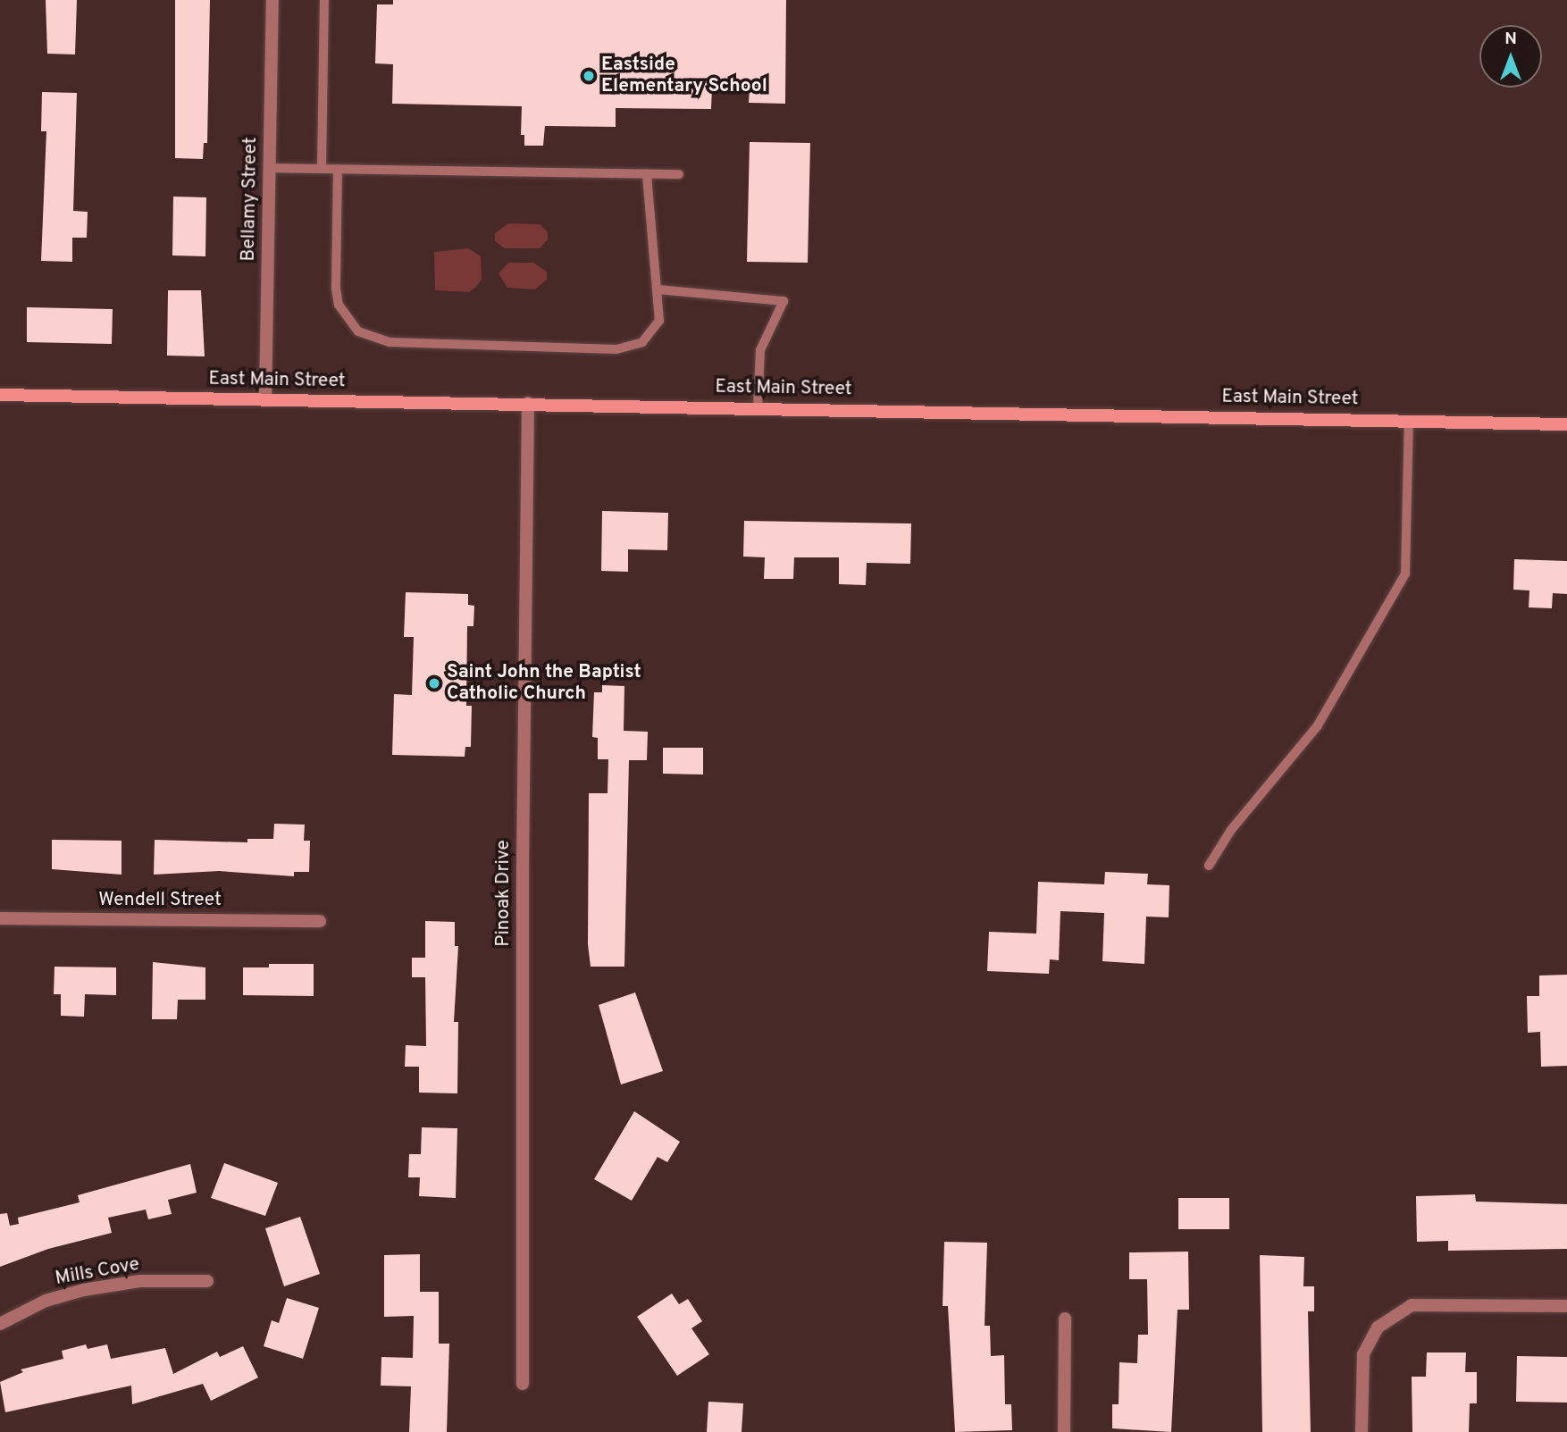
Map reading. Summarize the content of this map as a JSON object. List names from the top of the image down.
{
  "streets": {
    "street": [
      "Bellamy Street",
      "East Main Street",
      "Pinoak Drive",
      "Wendell Street",
      "Mills Cove"
    ]
  },
  "crossings": [
    ["Bellamy Street", "East Main Street"],
    ["East Main Street", "Pinoak Drive"]
  ],
  "places": ["Eastside Elementary School", "Saint John the Baptist Catholic Church"],
  "north": "top"
}
